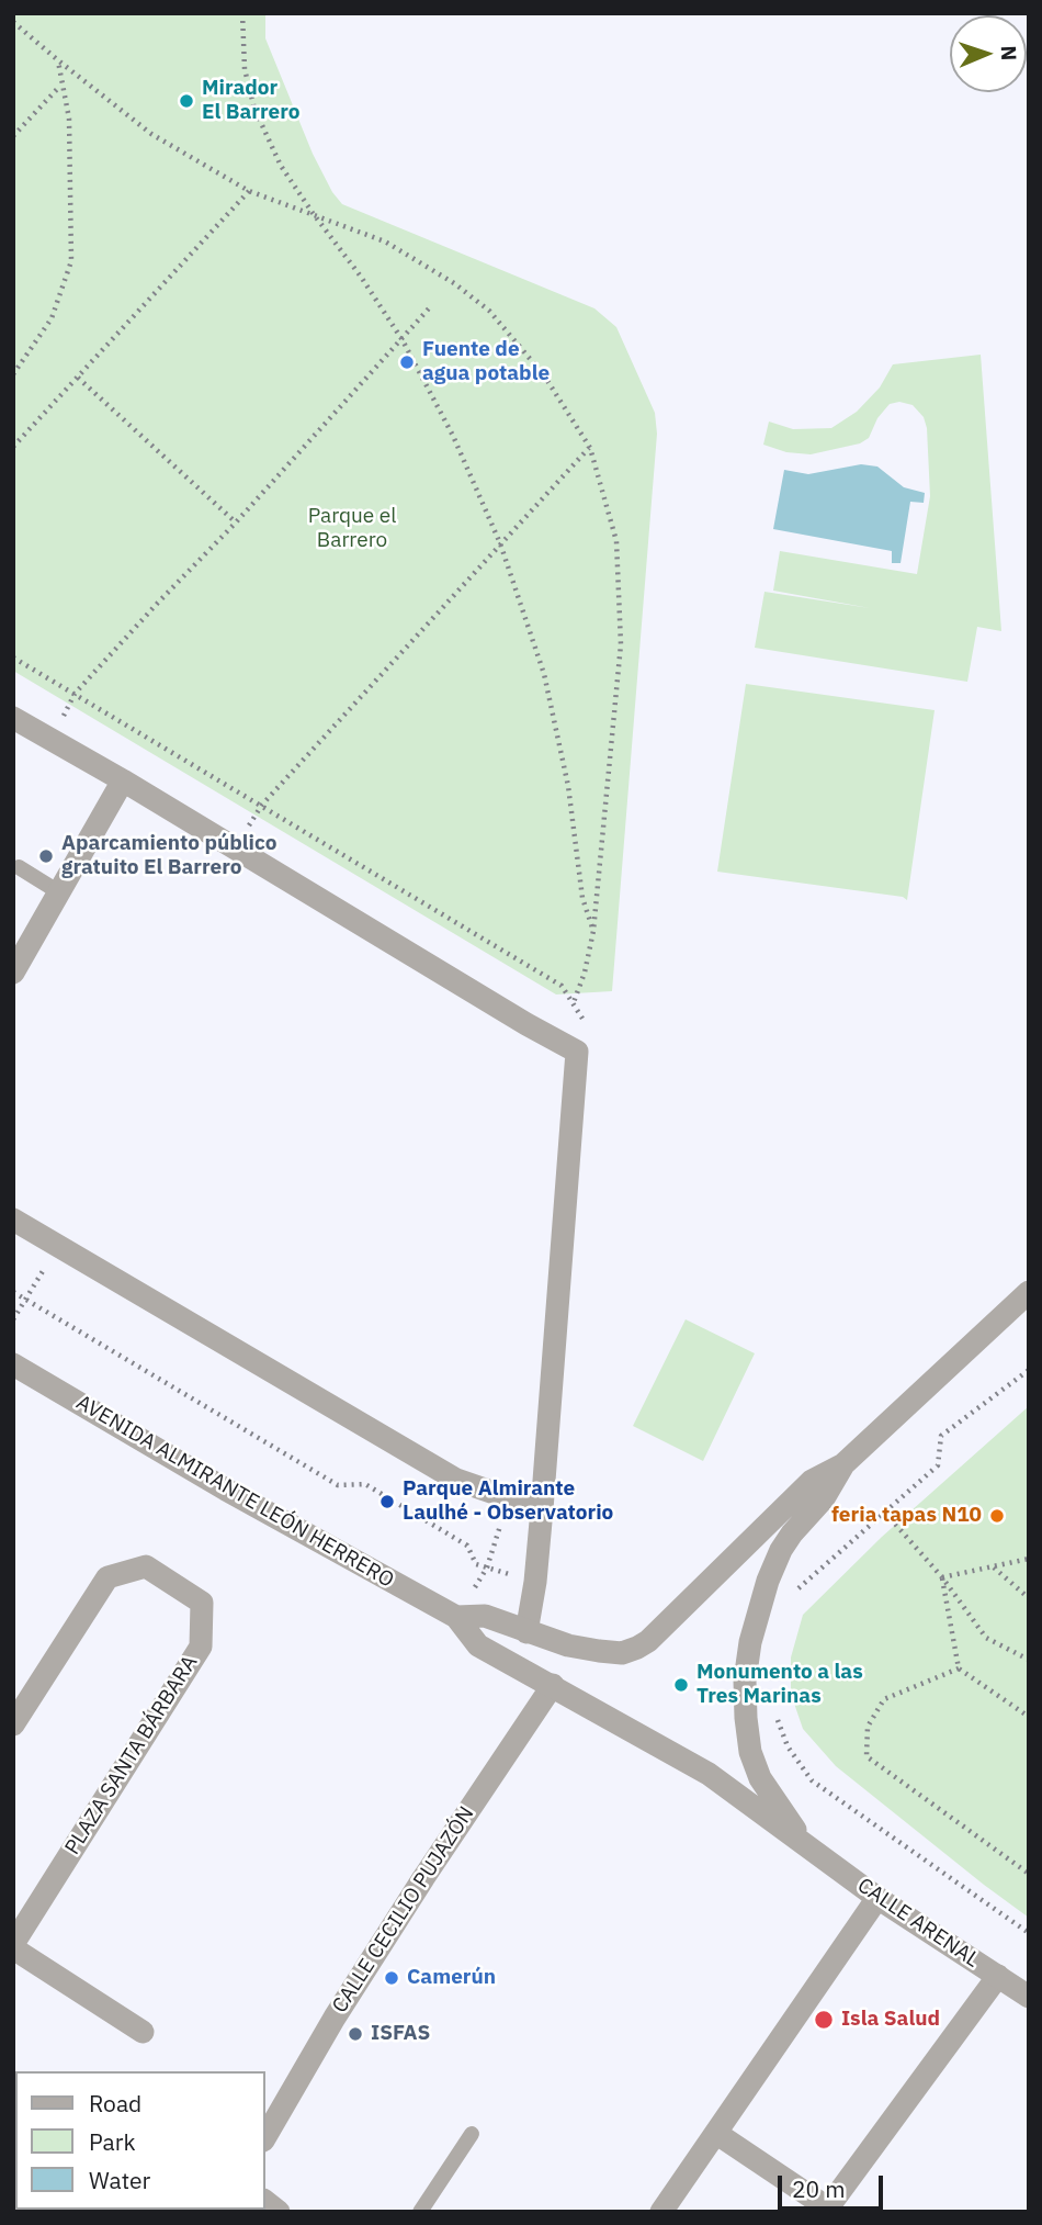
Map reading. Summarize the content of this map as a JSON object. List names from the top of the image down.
{
  "streets": {
    "street": [
      "AVENIDA ALMIRANTE LEÓN HERRERO",
      "PLAZA SANTA BÁRBARA",
      "CALLE CECILIO PUJAZÓN",
      "CALLE ARENAL"
    ]
  },
  "crossings": [
    ["AVENIDA ALMIRANTE LEÓN HERRERO", "CALLE CECILIO PUJAZÓN"],
    ["AVENIDA ALMIRANTE LEÓN HERRERO", "CALLE ARENAL"]
  ],
  "parks": ["Parque el Barrero"],
  "places": [
    "Mirador El Barrero",
    "Fuente de agua potable",
    "Aparcamiento público gratuito El Barrero",
    "Parque Almirante Laulhé - Observatorio",
    "feria tapas N10",
    "Monumento a las Tres Marinas",
    "Camerún",
    "Isla Salud",
    "ISFAS"
  ],
  "legend": ["Road", "Park", "Water"],
  "scale_bar": "20 m",
  "north": "right"
}
